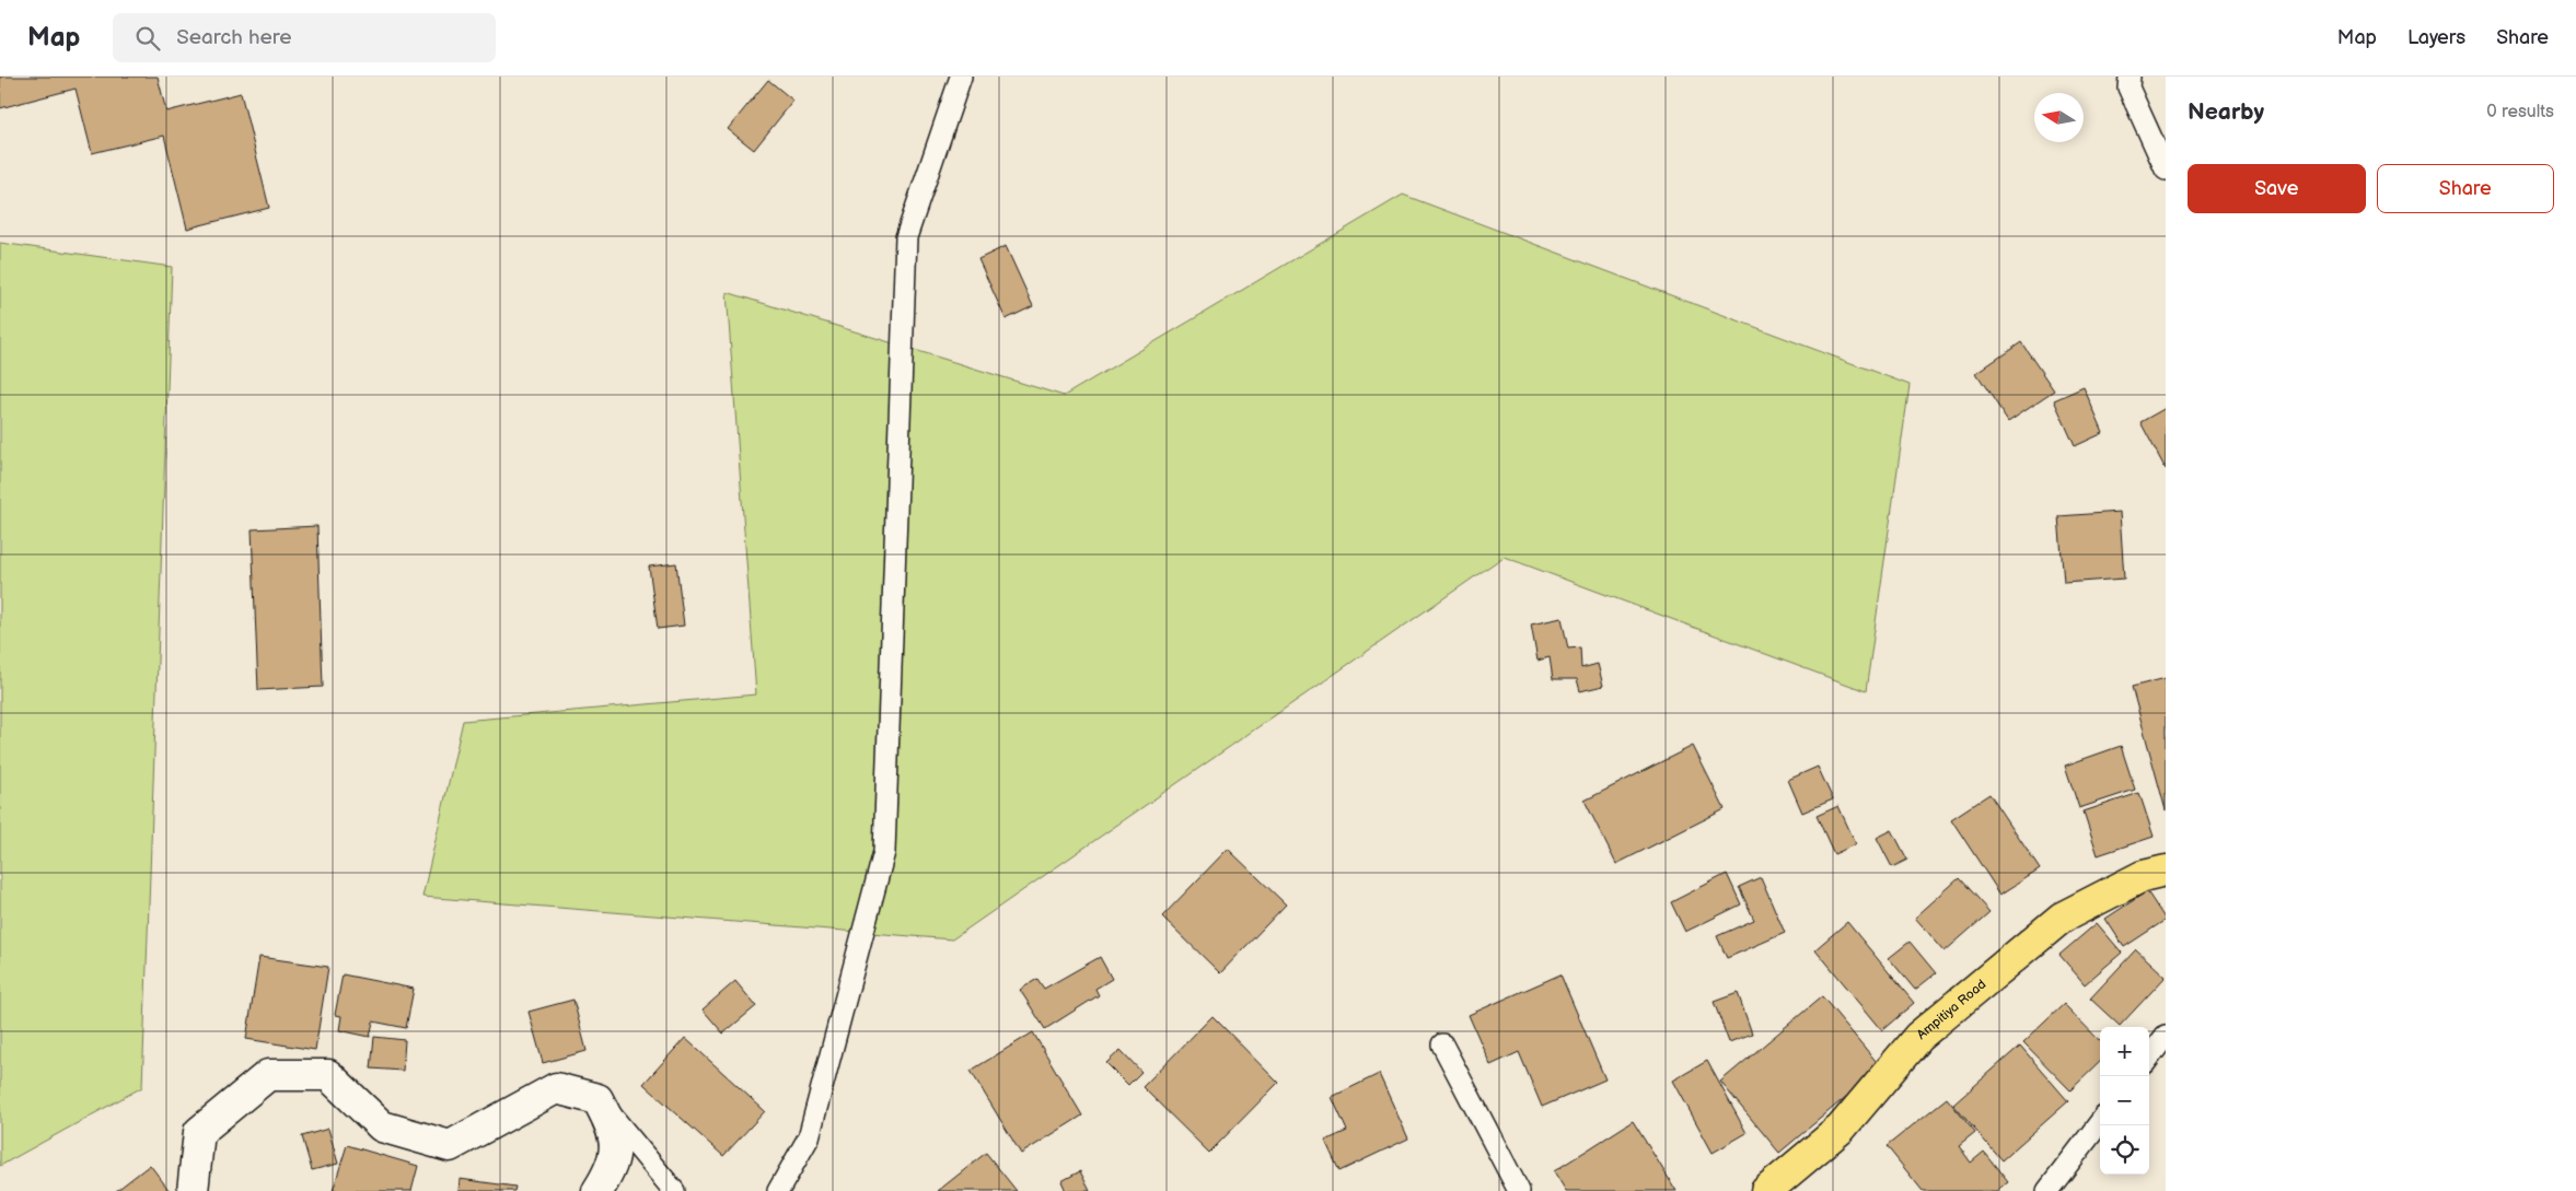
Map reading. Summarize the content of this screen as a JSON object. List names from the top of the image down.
{
  "streets": {
    "main road": ["Ampitiya Road"]
  },
  "north": "left",
  "page": {
    "header": "Map",
    "search": "Search here",
    "nav": ["Map", "Layers", "Share"],
    "heading": ["Nearby", "0 results"],
    "buttons": ["Save", "Share"],
    "map_buttons": ["+", "−"]
  }
}
